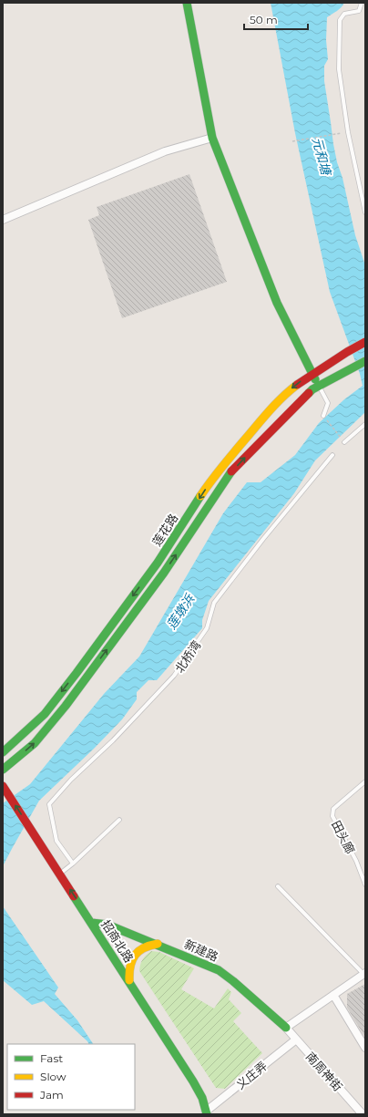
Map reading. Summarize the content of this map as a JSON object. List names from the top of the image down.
{
  "streets": {
    "main road": ["莲花路", "招商北路", "新建路"],
    "street": ["南周神街", "义庄弄"],
    "lane": ["北桥湾", "田头廊"]
  },
  "crossings": [
    ["招商北路", "新建路"],
    ["招商北路", "义庄弄"],
    ["新建路", "南周神街"],
    ["南周神街", "义庄弄"]
  ],
  "one_way": ["招商北路"],
  "water": ["元和塘", "莲墩浜"],
  "legend": ["Fast", "Slow", "Jam"],
  "scale_bar": "50 m"
}
